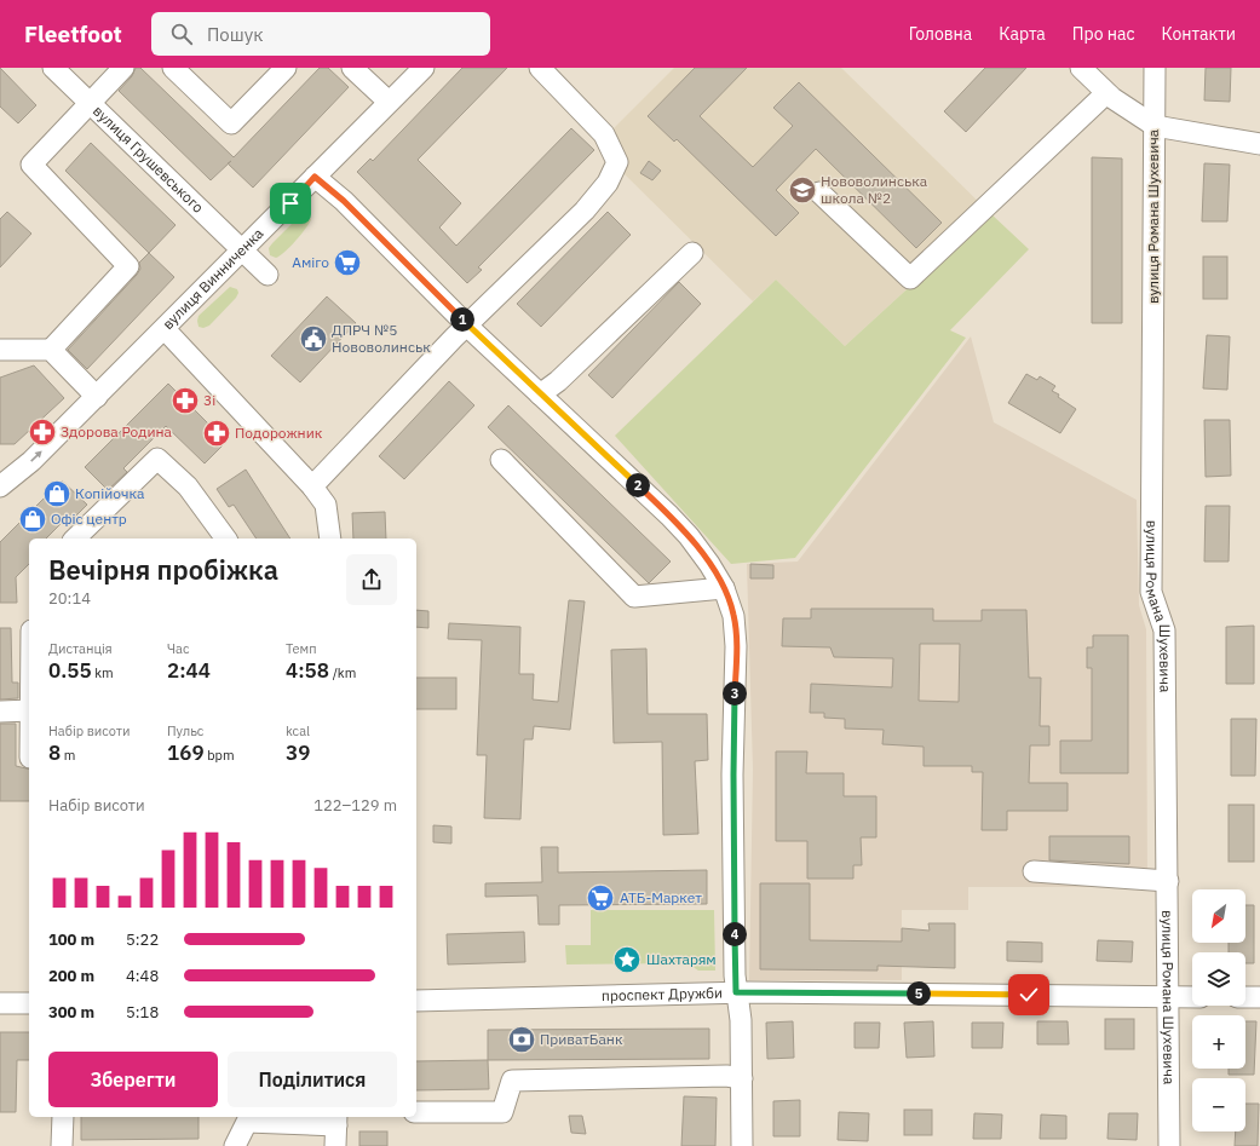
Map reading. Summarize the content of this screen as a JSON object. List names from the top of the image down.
{
  "streets": {
    "street": [
      "вулиця Грушевського",
      "вулиця Романа Шухевича",
      "вулиця Винниченка",
      "проспект Дружби"
    ]
  },
  "crossings": [
    ["вулиця Грушевського", "вулиця Винниченка"],
    ["вулиця Романа Шухевича", "проспект Дружби"]
  ],
  "places": {
    "school or university": ["Нововолинська школа №2"],
    "supermarket": ["Аміго", "АТБ-Маркет"],
    "public building": ["ДПРЧ №5 Нововолинськ"],
    "pharmacy": ["3і", "Здорова Родина", "Подорожник"],
    "shop": ["Копійочка", "Офіс центр"],
    "place": ["Шахтарям"],
    "bank": ["ПриватБанк"]
  },
  "north": "bottom left",
  "page": {
    "header": "Fleetfoot",
    "search": "Пошук",
    "nav": [
      "Головна",
      "Карта",
      "Про нас",
      "Контакти"
    ],
    "pins": [
      "1",
      "2",
      "3",
      "4",
      "5"
    ],
    "heading": ["Вечірня пробіжка", "20:14"],
    "stats": [
      ["Дистанція", "0.55 km"],
      ["Час", "2:44"],
      ["Темп", "4:58 /km"],
      ["Набір висоти", "8 m"],
      ["Пульс", "169 bpm"],
      ["kcal", "39"]
    ],
    "chart": ["Набір висоти", "122–129 m"],
    "map_buttons": ["+", "−"],
    "list": [
      {
        "name": "100 m",
        "note": "5:22"
      },
      {
        "name": "200 m",
        "note": "4:48"
      },
      {
        "name": "300 m",
        "note": "5:18"
      }
    ],
    "buttons": ["Зберегти", "Поділитися"]
  }
}
